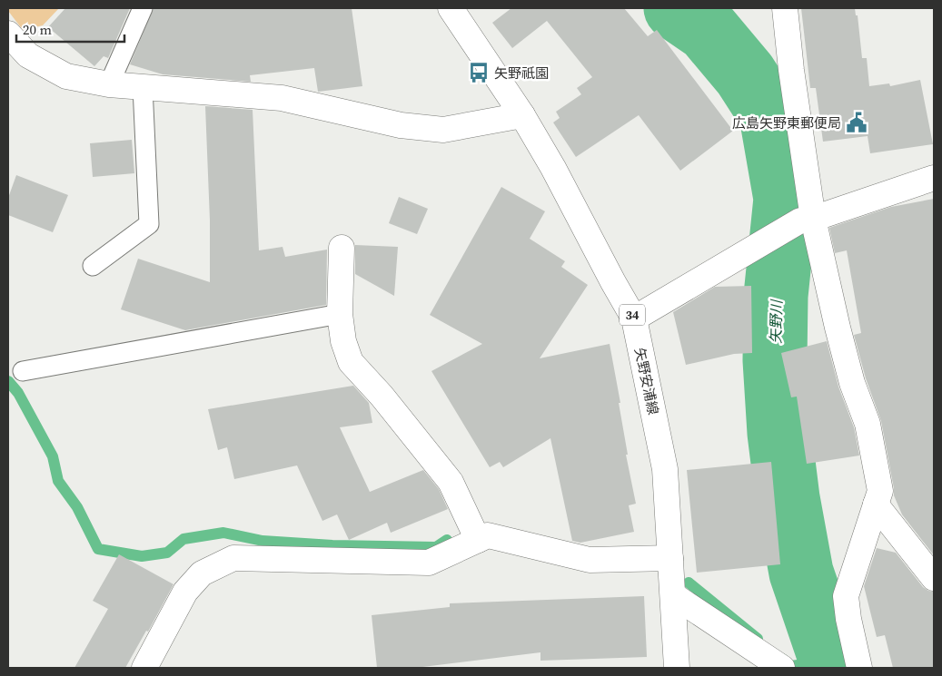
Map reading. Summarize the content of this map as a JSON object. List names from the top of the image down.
{
  "streets": {
    "street": ["34", "矢野安浦線"]
  },
  "water": ["矢野川"],
  "places": {
    "bus stop": ["矢野祇園"],
    "public building": ["広島矢野東郵便局"]
  },
  "scale_bar": "20 m"
}
